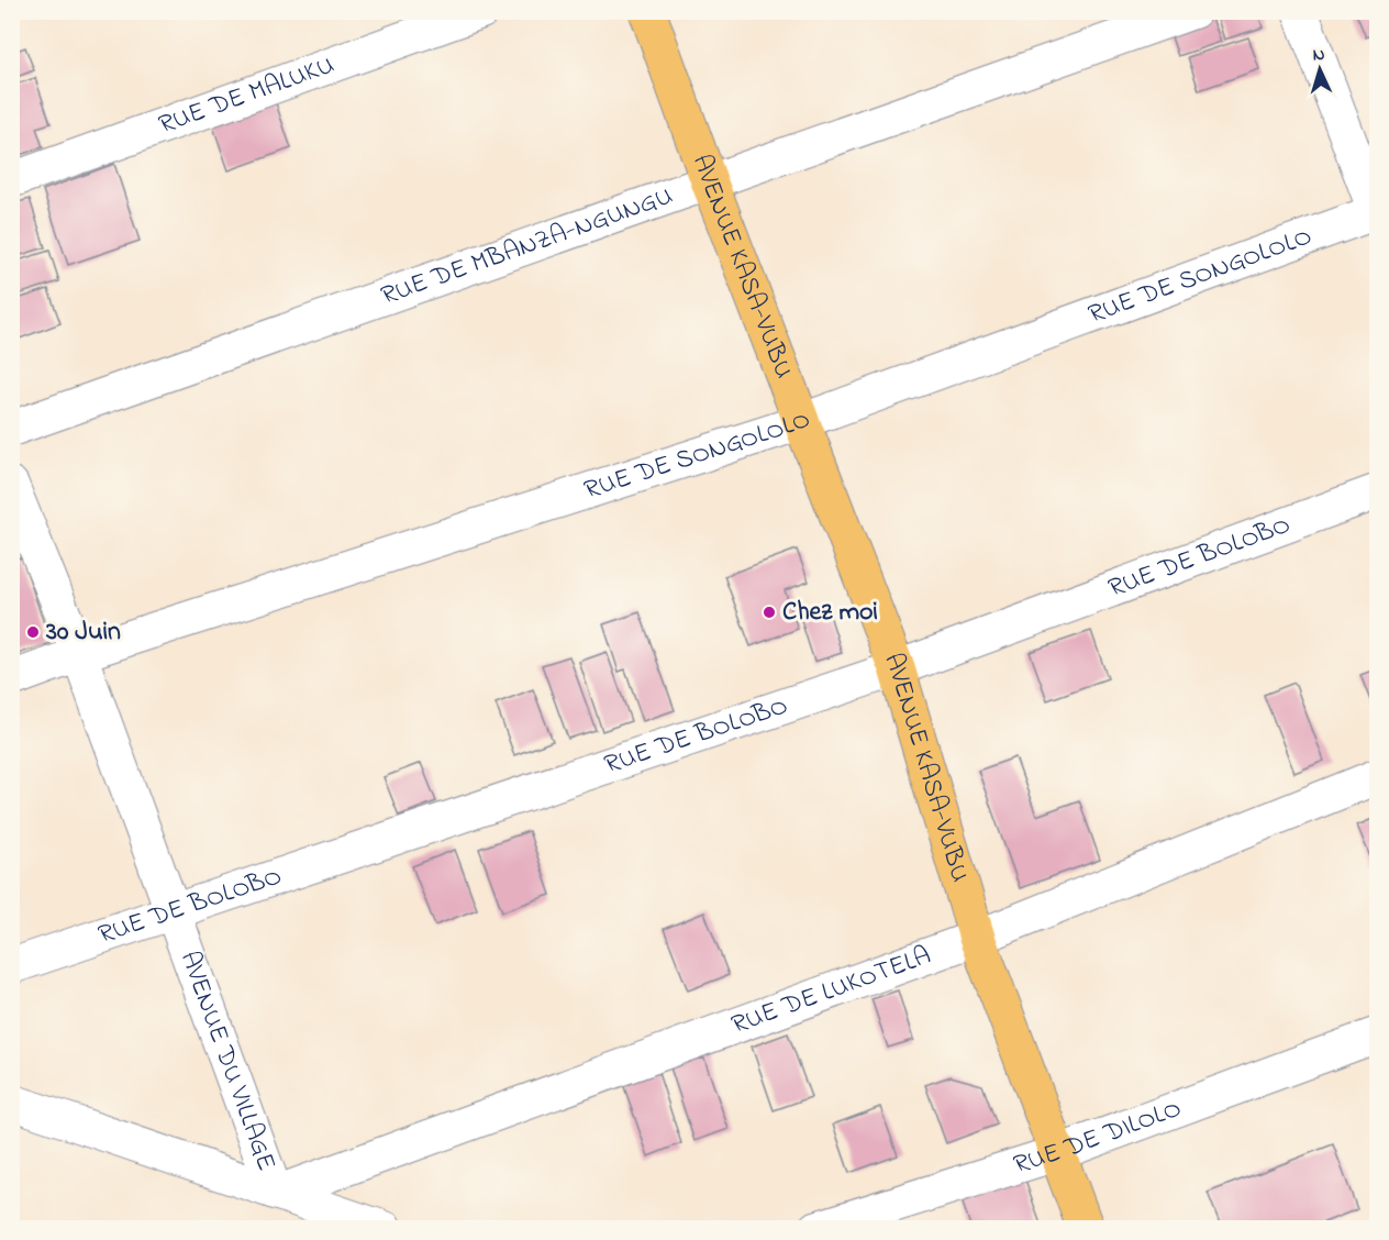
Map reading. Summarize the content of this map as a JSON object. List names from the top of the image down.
{
  "streets": {
    "main road": ["AVENUE KASA-VUBU"],
    "street": [
      "RUE DE MALUKU",
      "RUE DE MBANZA-NGUNGU",
      "RUE DE SONGOLOLO",
      "RUE DE BOLOBO",
      "RUE DE LUKOTELA",
      "AVENUE DU VILLAGE",
      "RUE DE DILOLO"
    ]
  },
  "crossings": [
    ["RUE DE MBANZA-NGUNGU", "AVENUE KASA-VUBU"],
    ["AVENUE KASA-VUBU", "RUE DE SONGOLOLO"],
    ["AVENUE KASA-VUBU", "RUE DE BOLOBO"],
    ["AVENUE KASA-VUBU", "RUE DE LUKOTELA"],
    ["AVENUE KASA-VUBU", "RUE DE DILOLO"],
    ["RUE DE SONGOLOLO", "AVENUE DU VILLAGE"],
    ["RUE DE BOLOBO", "AVENUE DU VILLAGE"],
    ["RUE DE LUKOTELA", "AVENUE DU VILLAGE"]
  ],
  "places": ["Chez moi", "30 Juin"],
  "north": "top"
}
